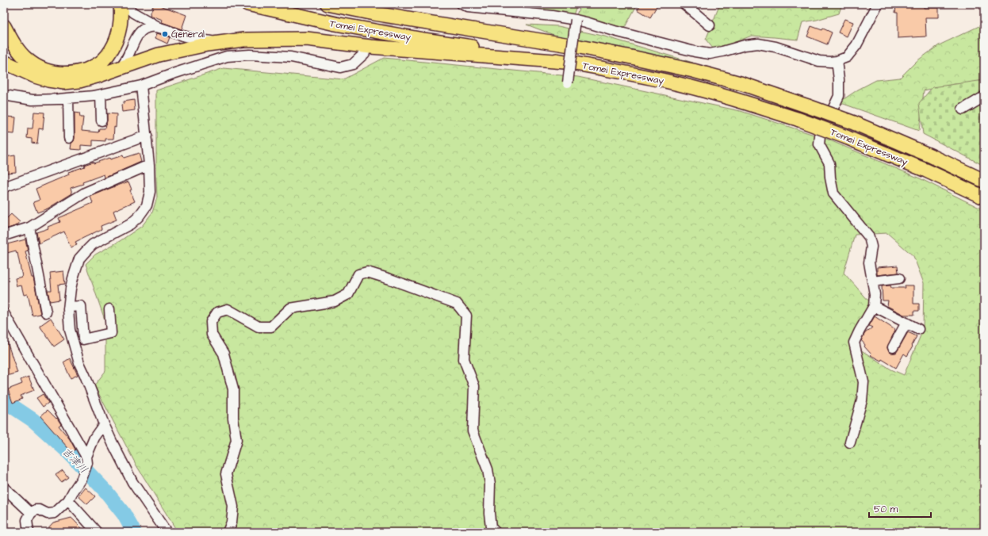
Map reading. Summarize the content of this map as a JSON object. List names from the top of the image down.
{
  "streets": {
    "highway": ["Tomei Expressway"]
  },
  "water": ["吉津川"],
  "places": ["General"],
  "scale_bar": "50 m"
}
